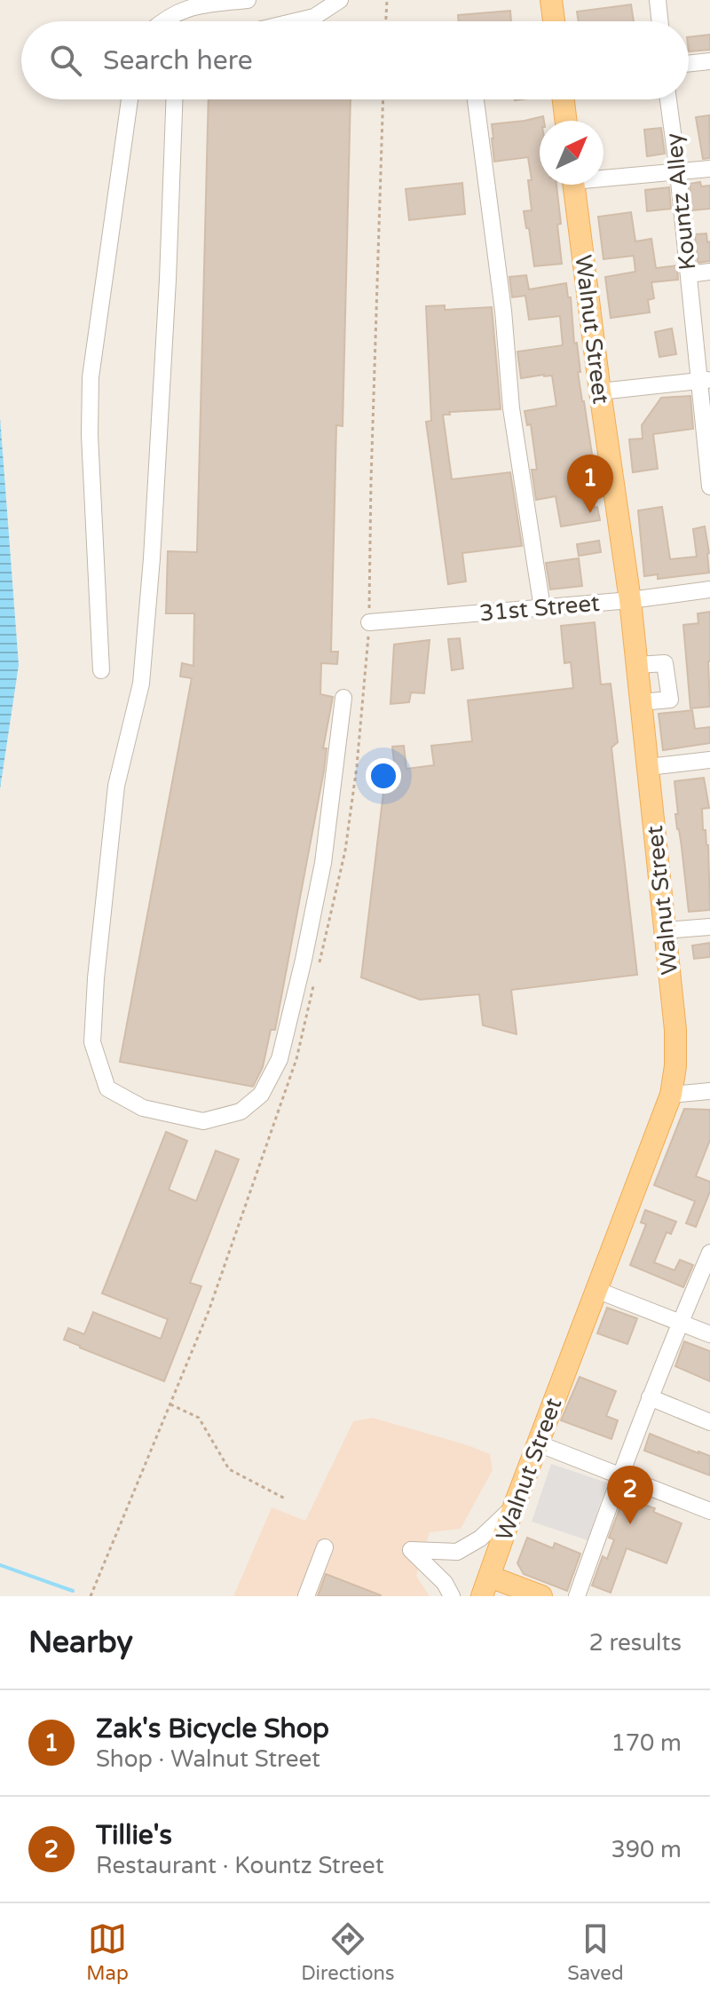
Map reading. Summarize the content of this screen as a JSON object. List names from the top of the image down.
{
  "streets": {
    "main road": ["Walnut Street"],
    "street": ["Kountz Alley", "31st Street"]
  },
  "crossings": [
    ["Walnut Street", "31st Street"]
  ],
  "north": "top right",
  "page": {
    "search": "Search here",
    "pins": ["1", "2"],
    "heading": ["Nearby", "2 results"],
    "list": [
      {
        "mark": "1",
        "name": "Zak's Bicycle Shop",
        "note": "Shop · Walnut Street",
        "value": "170 m"
      },
      {
        "mark": "2",
        "name": "Tillie's",
        "note": "Restaurant · Kountz Street",
        "value": "390 m"
      }
    ],
    "nav": ["Map", "Directions", "Saved"]
  }
}
